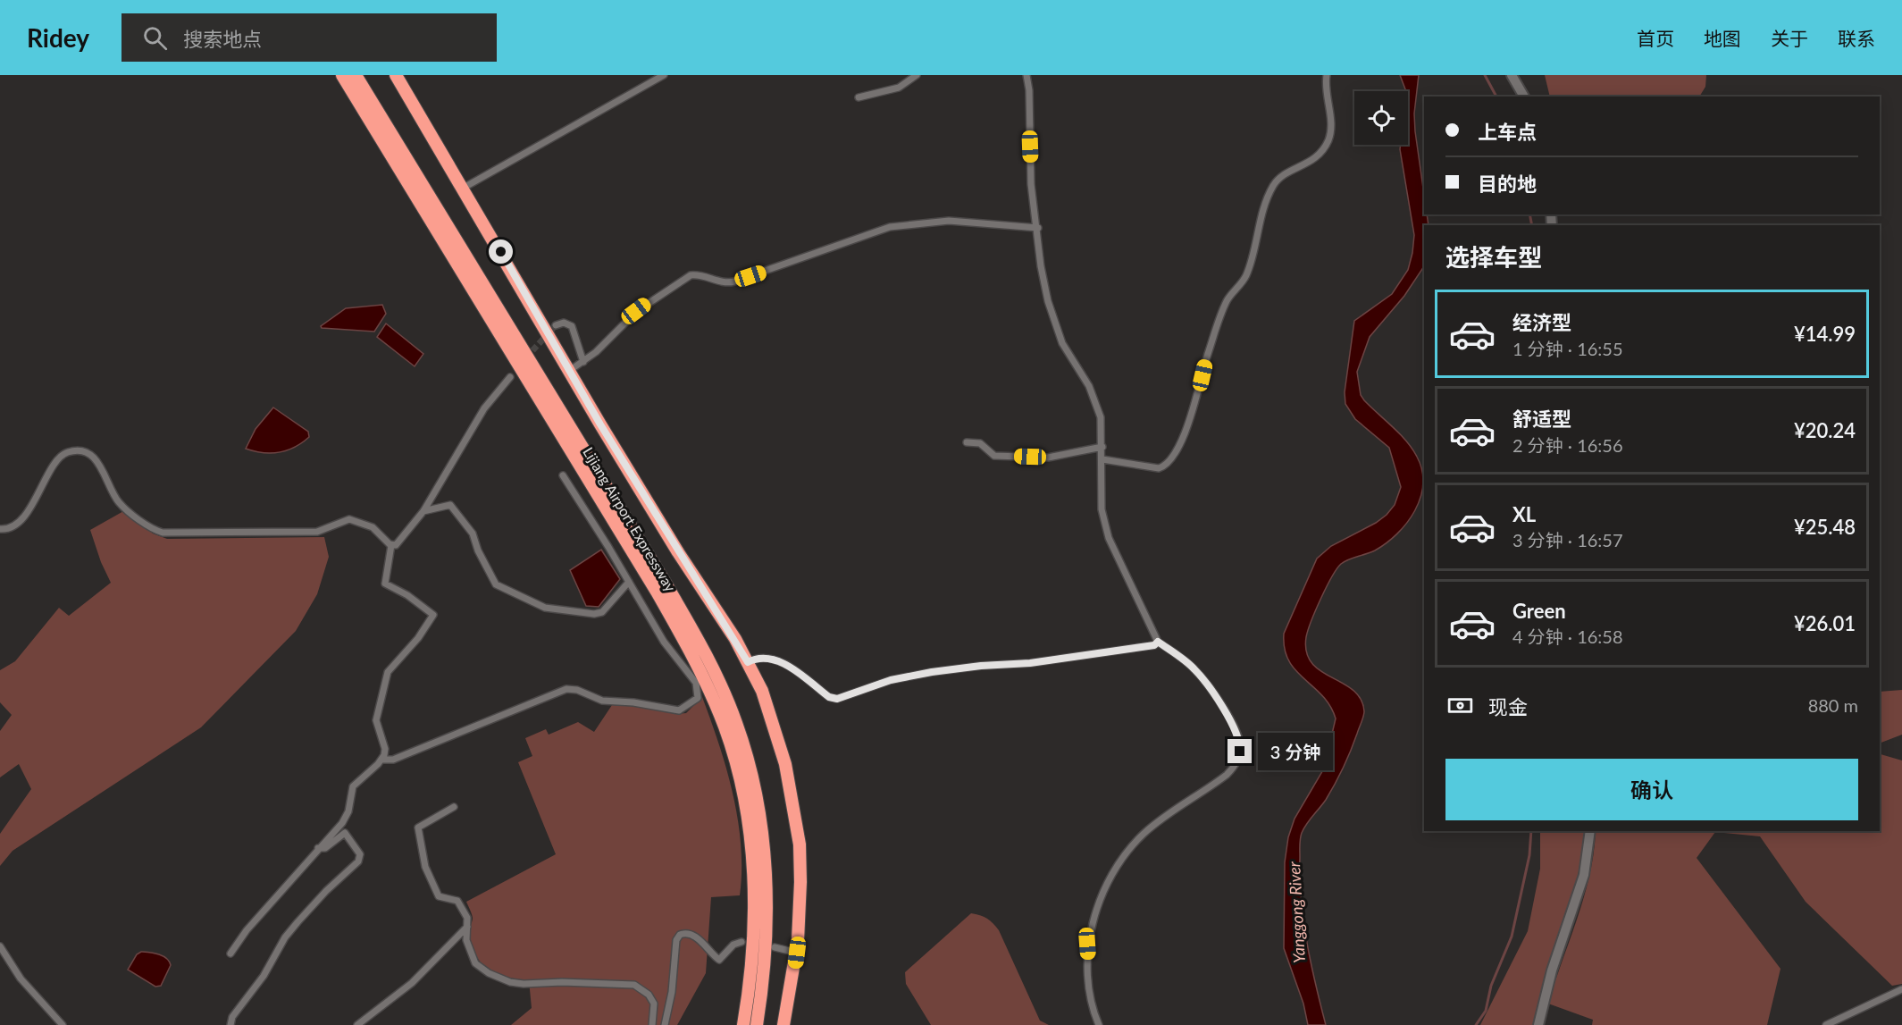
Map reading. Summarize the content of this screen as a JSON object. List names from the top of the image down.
{
  "streets": {
    "highway": ["Lijiang Airport Expressway"]
  },
  "water": ["Yanggong River"],
  "page": {
    "header": "Ridey",
    "search": "搜索地点",
    "nav": [
      "首页",
      "地图",
      "关于",
      "联系"
    ],
    "banner": ["上车点", "目的地"],
    "heading": "选择车型",
    "list": [
      {
        "name": "经济型",
        "note": "1 分钟 · 16:55",
        "value": "¥14.99"
      },
      {
        "name": "舒适型",
        "note": "2 分钟 · 16:56",
        "value": "¥20.24"
      },
      {
        "name": "XL",
        "note": "3 分钟 · 16:57",
        "value": "¥25.48"
      },
      {
        "name": "Green",
        "note": "4 分钟 · 16:58",
        "value": "¥26.01"
      }
    ],
    "pay": ["现金", "880 m"],
    "bubble": "3 分钟",
    "buttons": "确认"
  }
}
